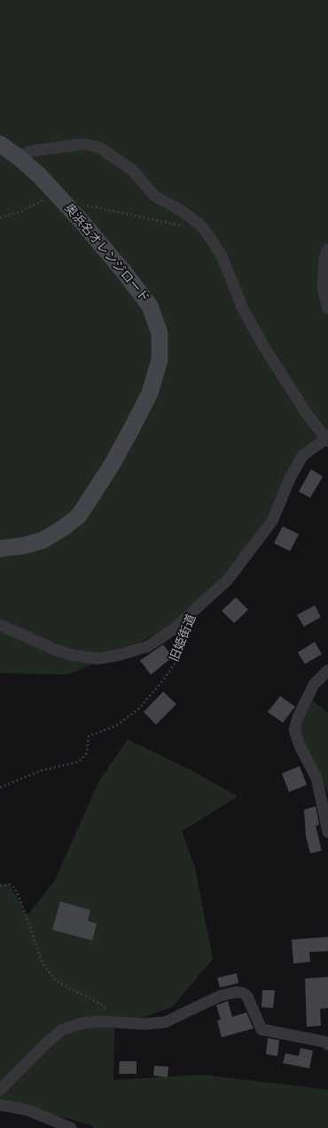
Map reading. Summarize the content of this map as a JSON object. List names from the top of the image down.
{
  "streets": {
    "street": ["奥浜名オレンジロード", "旧姫街道"]
  }
}
